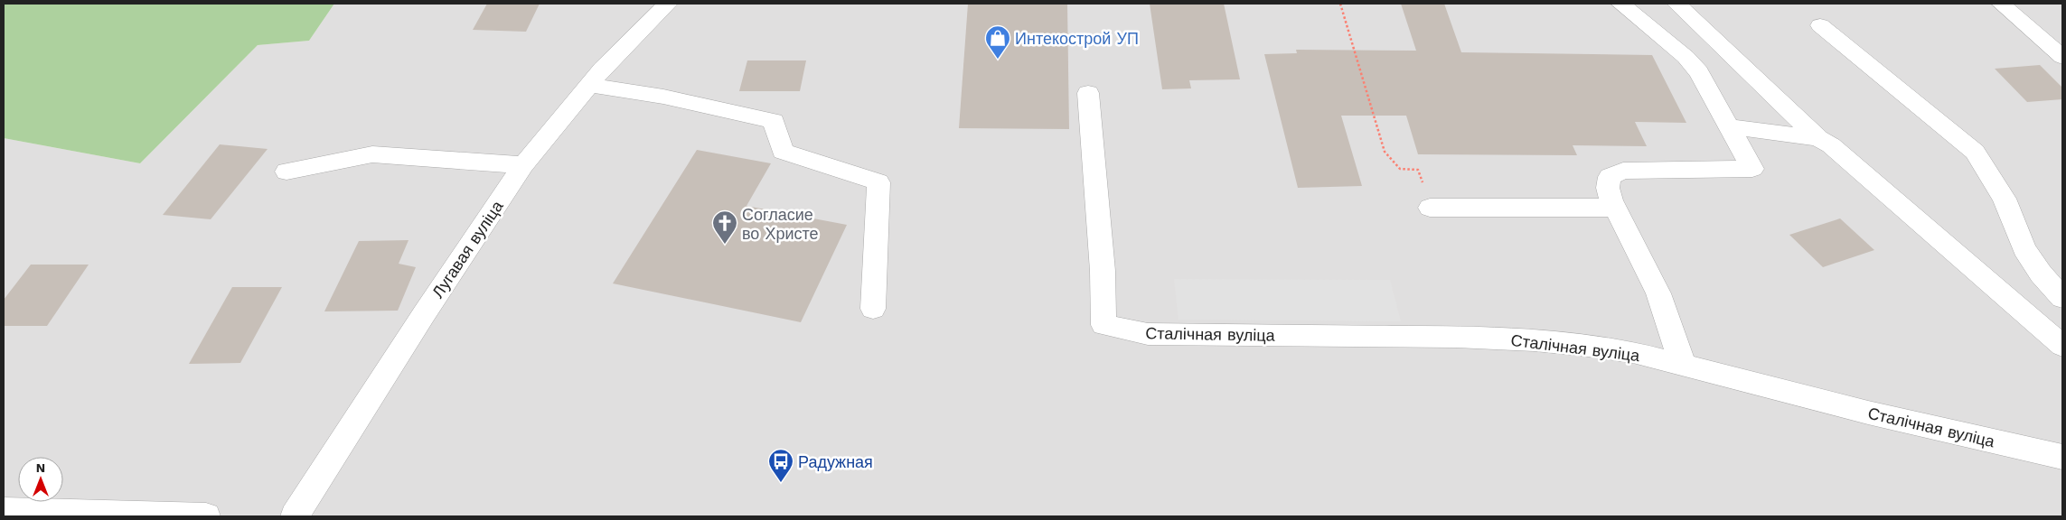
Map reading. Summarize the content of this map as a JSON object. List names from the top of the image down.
{
  "streets": {
    "street": ["Лугавая вуліца", "Сталічная вуліца"]
  },
  "places": {
    "shop": ["Интекострой УП"],
    "church": ["Согласие во Христе"],
    "bus stop": ["Радужная"]
  },
  "north": "top"
}
